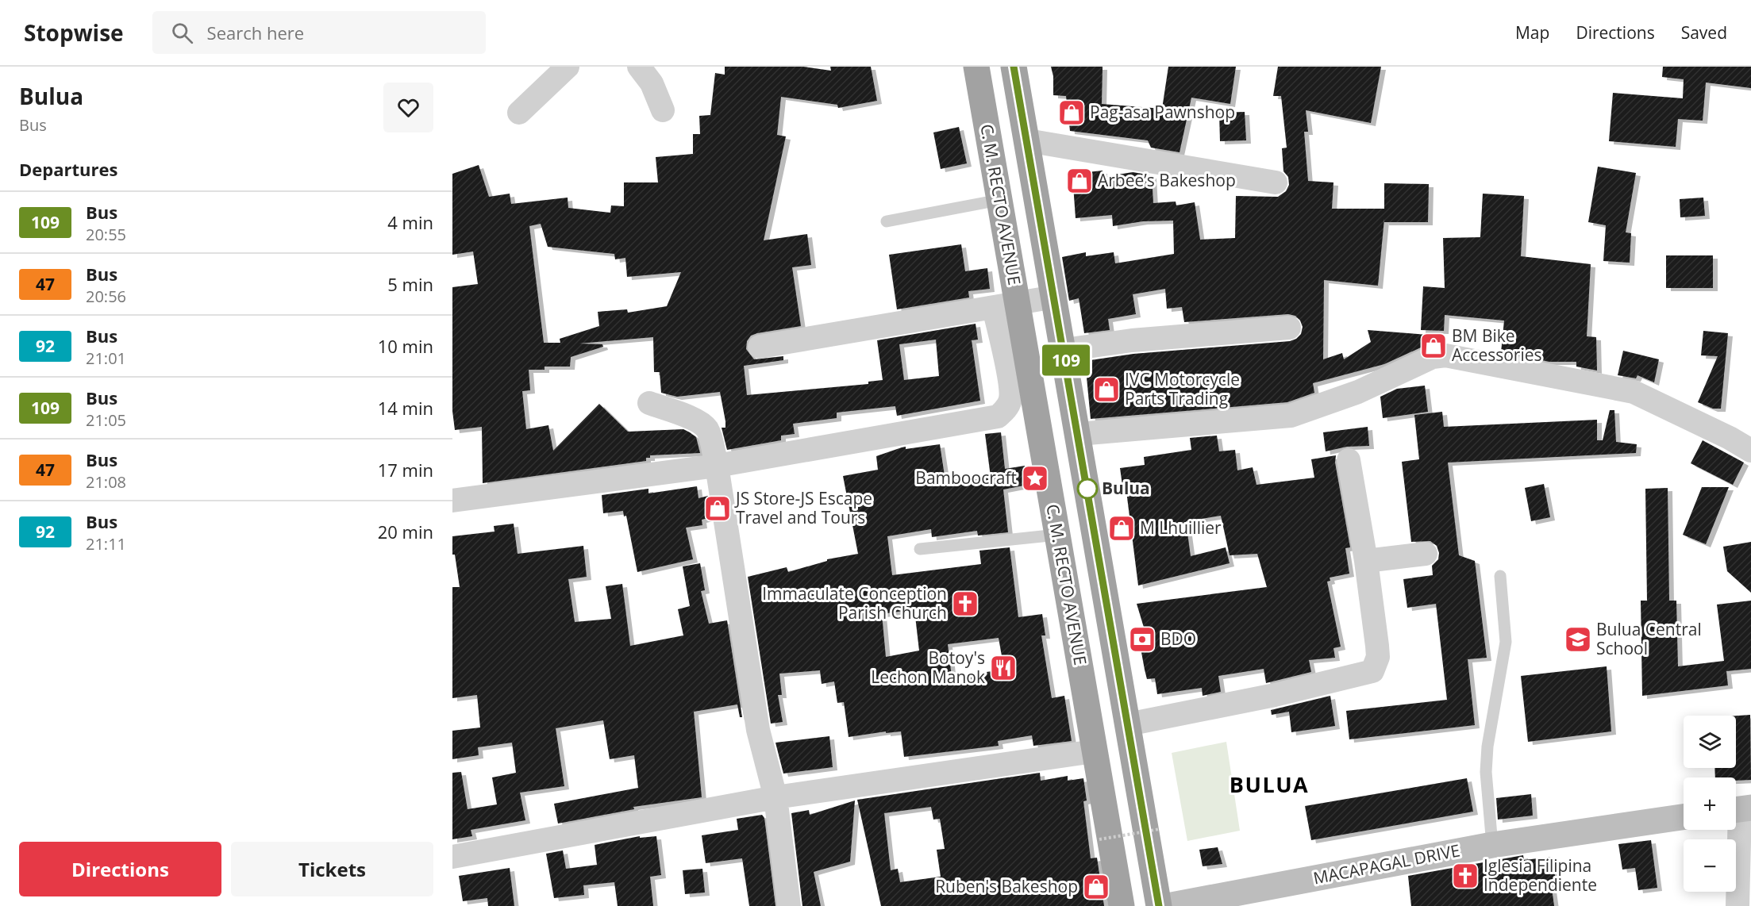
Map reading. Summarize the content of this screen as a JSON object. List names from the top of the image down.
{
  "streets": {
    "highway": ["C. M. RECTO AVENUE"],
    "main road": ["MACAPAGAL DRIVE"]
  },
  "districts": ["BULUA"],
  "places": {
    "shop": [
      "Pag-asa Pawnshop",
      "Arbee’s Bakeshop",
      "BM Bike Accessories",
      "IVC Motorcycle Parts Trading",
      "JS Store-JS Escape Travel and Tours",
      "M Lhuillier",
      "Ruben's Bakeshop"
    ],
    "place": ["Bamboocraft"],
    "other": ["Bulua"],
    "church": ["Immaculate Conception Parish Church", "Iglesia Filipina Independiente"],
    "bank": ["BDO"],
    "school or university": ["Bulua Central School"],
    "restaurant": ["Botoy's Lechon Manok"]
  },
  "lines": ["bus line 109"],
  "page": {
    "header": "Stopwise",
    "search": "Search here",
    "nav": ["Map", "Directions", "Saved"],
    "heading": [
      ["Bulua", "Bus"],
      "Departures"
    ],
    "on_map": "109",
    "list": [
      {
        "mark": "109",
        "name": "Bus",
        "note": "20:55",
        "value": "4 min"
      },
      {
        "mark": "47",
        "name": "Bus",
        "note": "20:56",
        "value": "5 min"
      },
      {
        "mark": "92",
        "name": "Bus",
        "note": "21:01",
        "value": "10 min"
      },
      {
        "mark": "109",
        "name": "Bus",
        "note": "21:05",
        "value": "14 min"
      },
      {
        "mark": "47",
        "name": "Bus",
        "note": "21:08",
        "value": "17 min"
      },
      {
        "mark": "92",
        "name": "Bus",
        "note": "21:11",
        "value": "20 min"
      }
    ],
    "map_buttons": ["+", "−"],
    "buttons": ["Directions", "Tickets"]
  }
}
